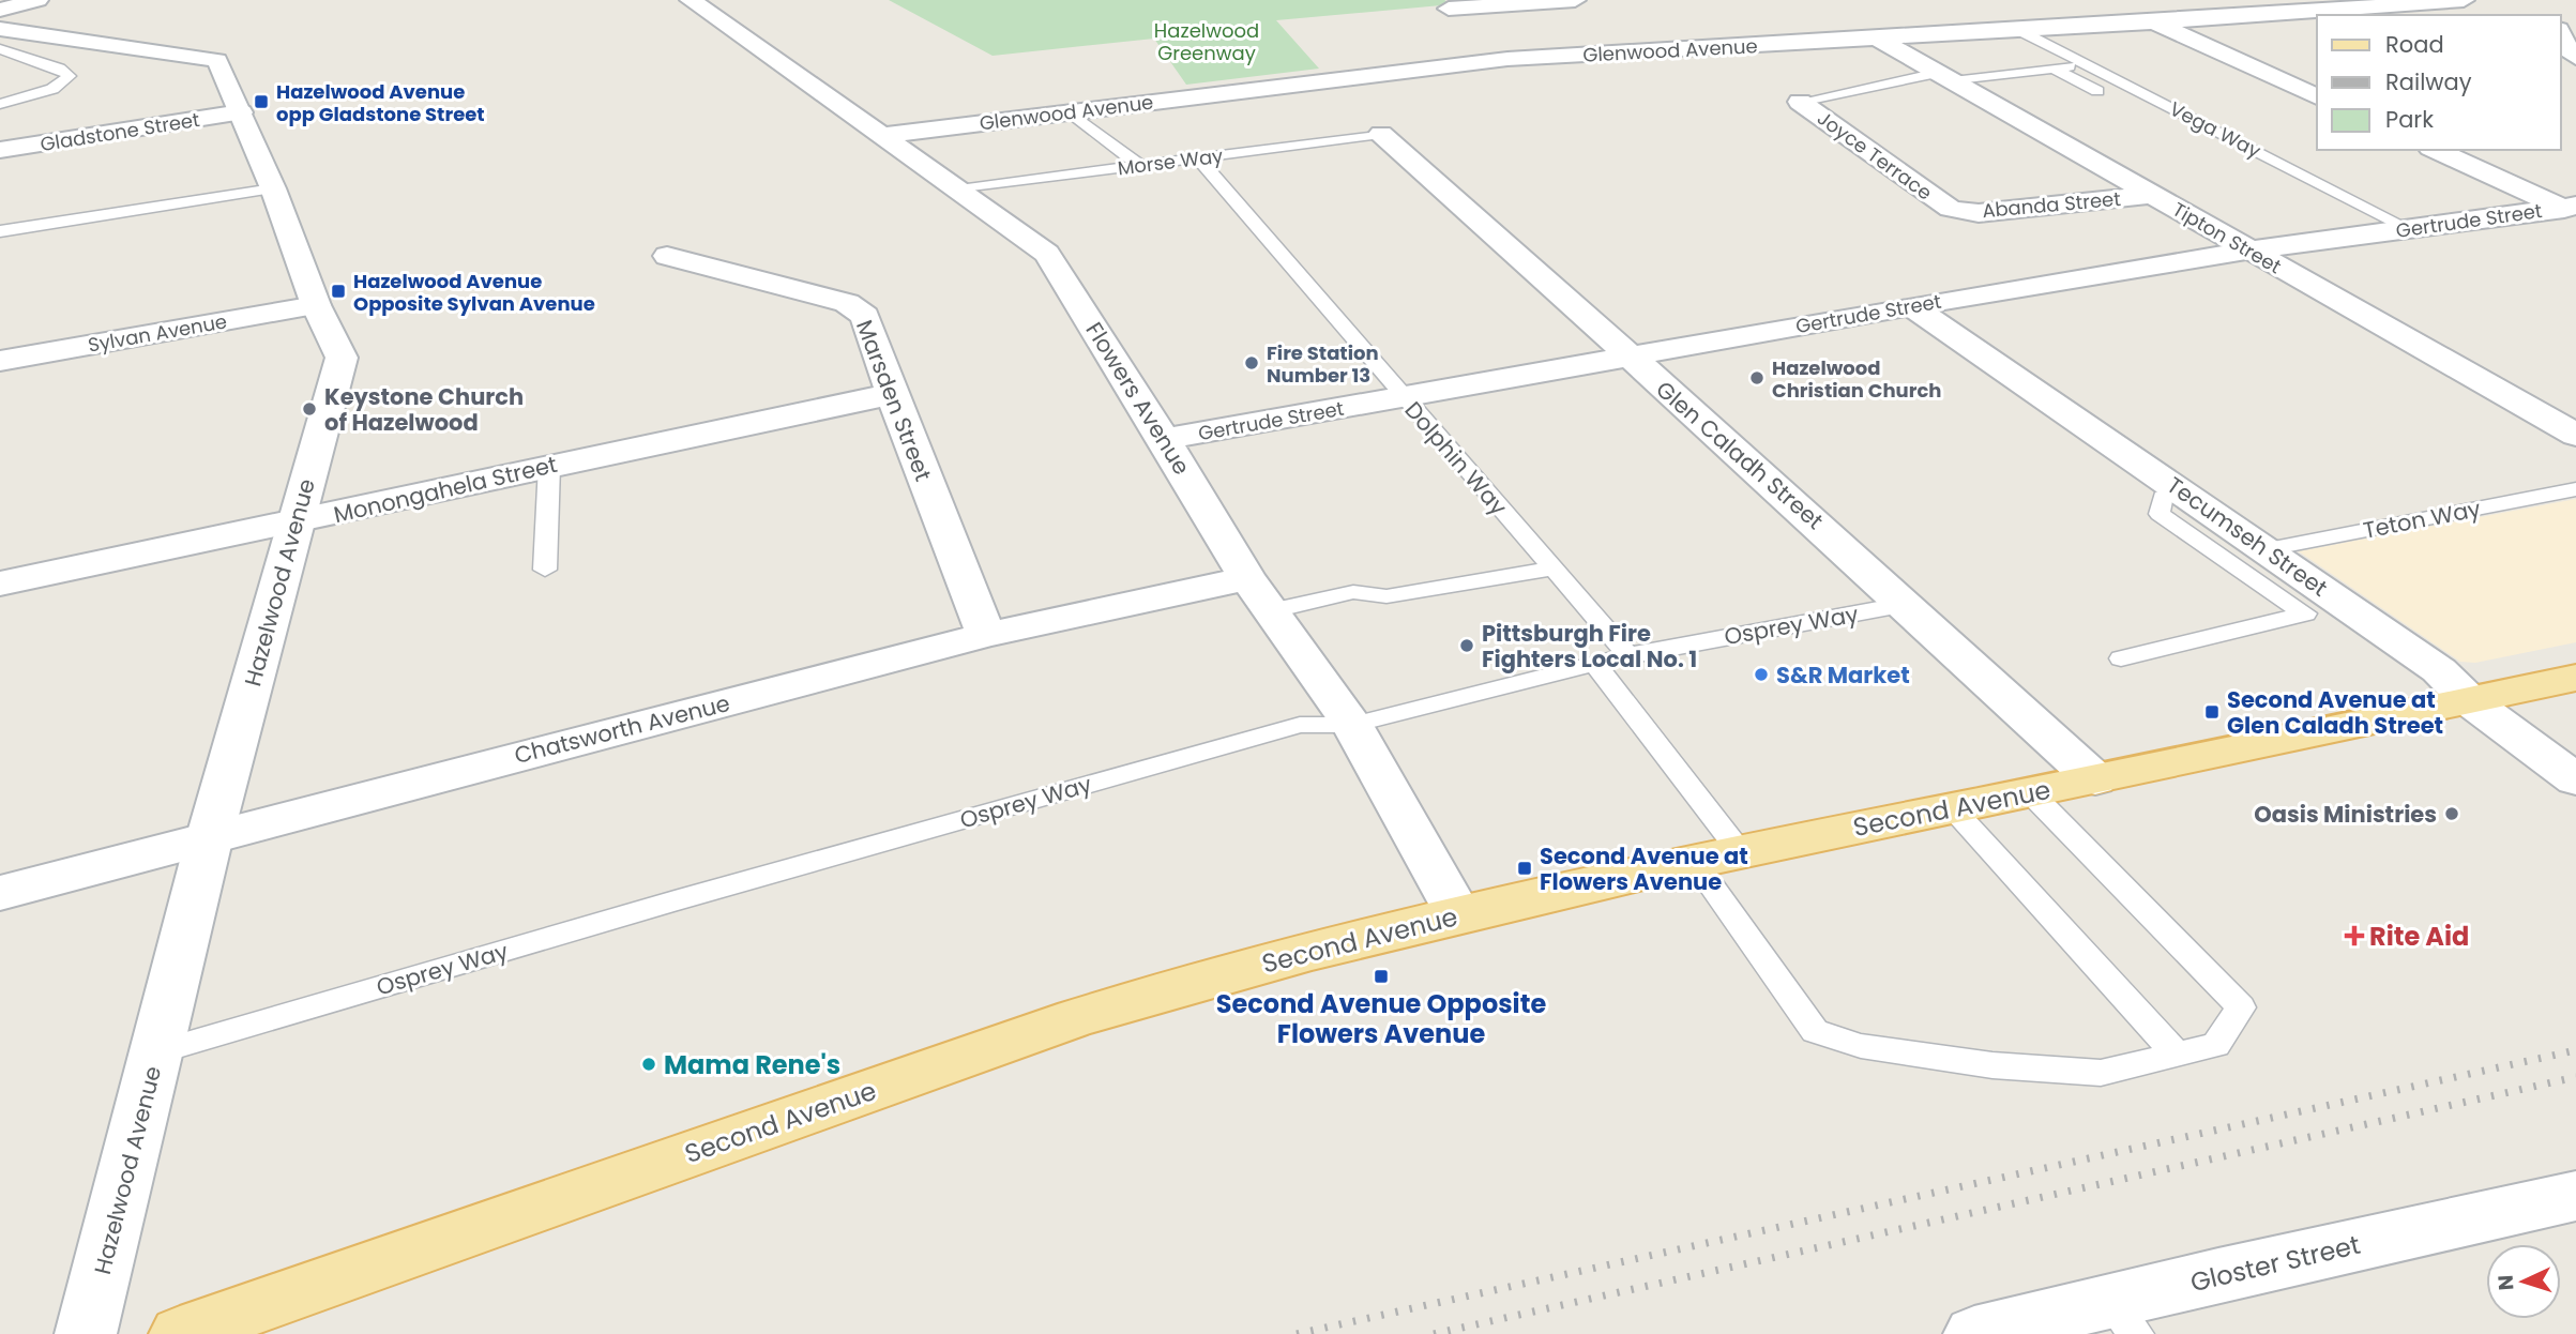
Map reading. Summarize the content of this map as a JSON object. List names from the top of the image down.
{
  "streets": {
    "main road": ["Second Avenue"],
    "street": [
      "Glenwood Avenue",
      "Gladstone Street",
      "Joyce Terrace",
      "Abanda Street",
      "Gertrude Street",
      "Tipton Street",
      "Sylvan Avenue",
      "Flowers Avenue",
      "Marsden Street",
      "Glen Caladh Street",
      "Monongahela Street",
      "Tecumseh Street",
      "Hazelwood Avenue",
      "Chatsworth Avenue",
      "Gloster Street"
    ],
    "lane": [
      "Vega Way",
      "Morse Way",
      "Dolphin Way",
      "Teton Way",
      "Osprey Way"
    ]
  },
  "crossings": [
    ["Glenwood Avenue", "Vega Way"],
    ["Glenwood Avenue", "Tipton Street"],
    ["Glenwood Avenue", "Flowers Avenue"],
    ["Vega Way", "Gertrude Street"],
    ["Gladstone Street", "Hazelwood Avenue"],
    ["Joyce Terrace", "Abanda Street"],
    ["Morse Way", "Flowers Avenue"],
    ["Morse Way", "Glen Caladh Street"],
    ["Morse Way", "Dolphin Way"],
    ["Abanda Street", "Tipton Street"],
    ["Gertrude Street", "Tipton Street"],
    ["Gertrude Street", "Flowers Avenue"],
    ["Gertrude Street", "Glen Caladh Street"],
    ["Gertrude Street", "Dolphin Way"],
    ["Gertrude Street", "Tecumseh Street"],
    ["Sylvan Avenue", "Hazelwood Avenue"],
    ["Flowers Avenue", "Osprey Way"],
    ["Flowers Avenue", "Chatsworth Avenue"],
    ["Flowers Avenue", "Second Avenue"],
    ["Marsden Street", "Monongahela Street"],
    ["Marsden Street", "Chatsworth Avenue"],
    ["Glen Caladh Street", "Osprey Way"],
    ["Glen Caladh Street", "Second Avenue"],
    ["Dolphin Way", "Osprey Way"],
    ["Monongahela Street", "Hazelwood Avenue"],
    ["Teton Way", "Tecumseh Street"],
    ["Tecumseh Street", "Second Avenue"],
    ["Hazelwood Avenue", "Osprey Way"],
    ["Hazelwood Avenue", "Chatsworth Avenue"]
  ],
  "parks": ["Hazelwood Greenway"],
  "places": {
    "transit": [
      "Hazelwood Avenue opp Gladstone Street",
      "Hazelwood Avenue Opposite Sylvan Avenue",
      "Second Avenue at Glen Caladh Street",
      "Second Avenue at Flowers Avenue",
      "Second Avenue Opposite Flowers Avenue"
    ],
    "other": [
      "Fire Station Number 13",
      "Hazelwood Christian Church",
      "Keystone Church of Hazelwood",
      "Pittsburgh Fire Fighters Local No. 1",
      "S&R Market",
      "Oasis Ministries",
      "Mama Rene's"
    ],
    "health": ["Rite Aid"]
  },
  "legend": ["Road", "Railway", "Park"],
  "north": "left"
}
